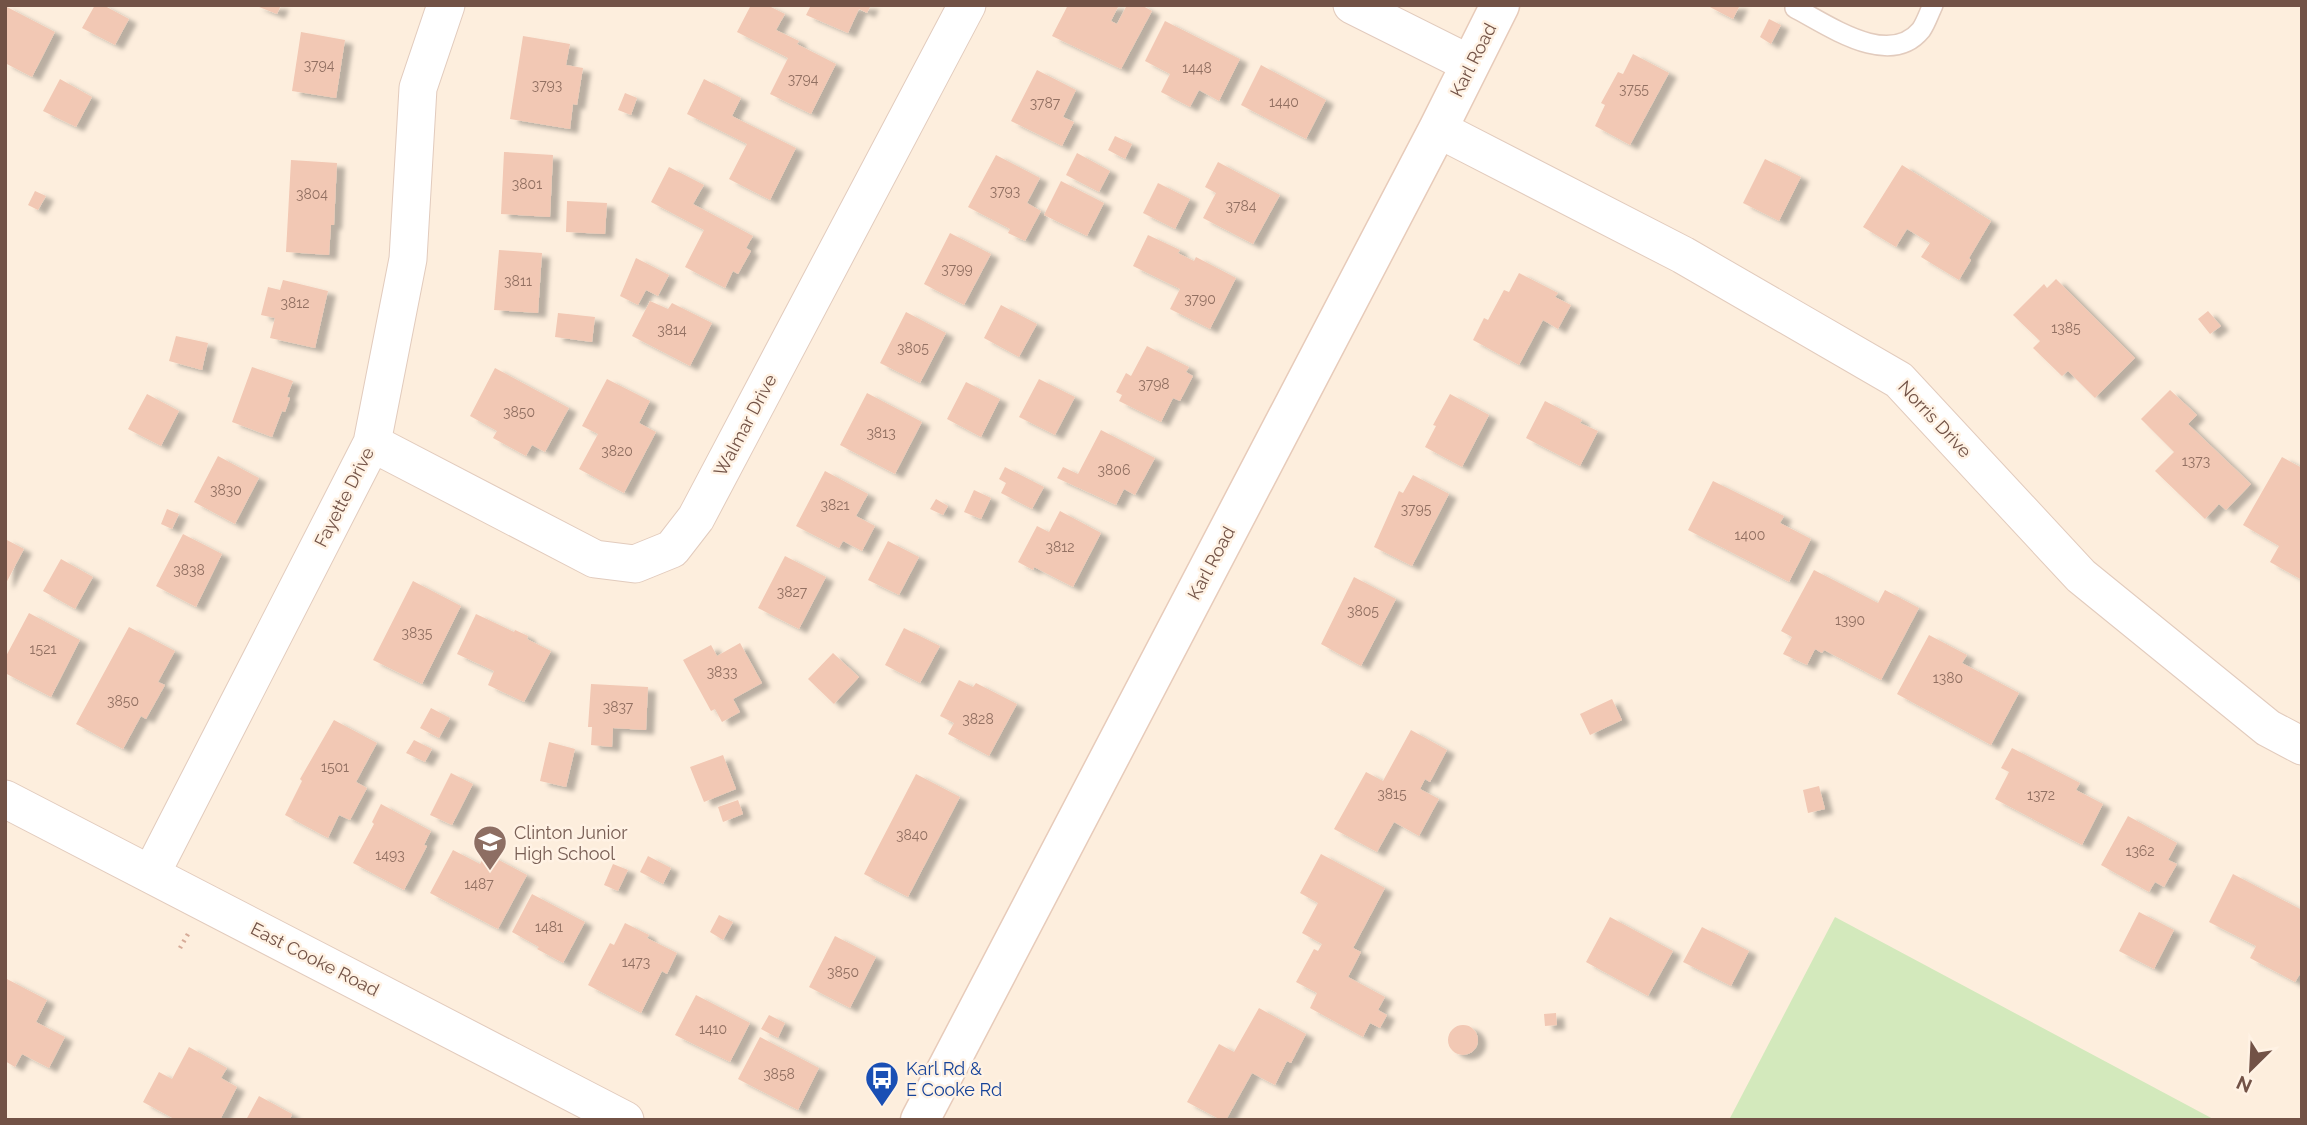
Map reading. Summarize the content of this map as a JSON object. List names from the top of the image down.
{
  "streets": {
    "main road": ["Karl Road"],
    "street": [
      "Norris Drive",
      "Walmar Drive",
      "Fayette Drive",
      "East Cooke Road"
    ]
  },
  "crossings": [
    ["Karl Road", "Norris Drive"],
    ["Walmar Drive", "Fayette Drive"],
    ["Fayette Drive", "East Cooke Road"]
  ],
  "places": {
    "school or university": ["Clinton Junior High School"],
    "bus stop": ["Karl Rd & E Cooke Rd"]
  },
  "house_numbers": [
    "3794",
    "1448",
    "3794",
    "3793",
    "3755",
    "1440",
    "3787",
    "3801",
    "3793",
    "3804",
    "3784",
    "3799",
    "3811",
    "3790",
    "3812",
    "1385",
    "3814",
    "3805",
    "3798",
    "3850",
    "3813",
    "3820",
    "1373",
    "3806",
    "3830",
    "3821",
    "3795",
    "1400",
    "3812",
    "3838",
    "3827",
    "3805",
    "1390",
    "3835",
    "1521",
    "3833",
    "1380",
    "3850",
    "3837",
    "3828",
    "1501",
    "3815",
    "1372",
    "3840",
    "1362",
    "1493",
    "1487",
    "1481",
    "1473",
    "3850",
    "1410",
    "3858"
  ],
  "north": "bottom left"
}
